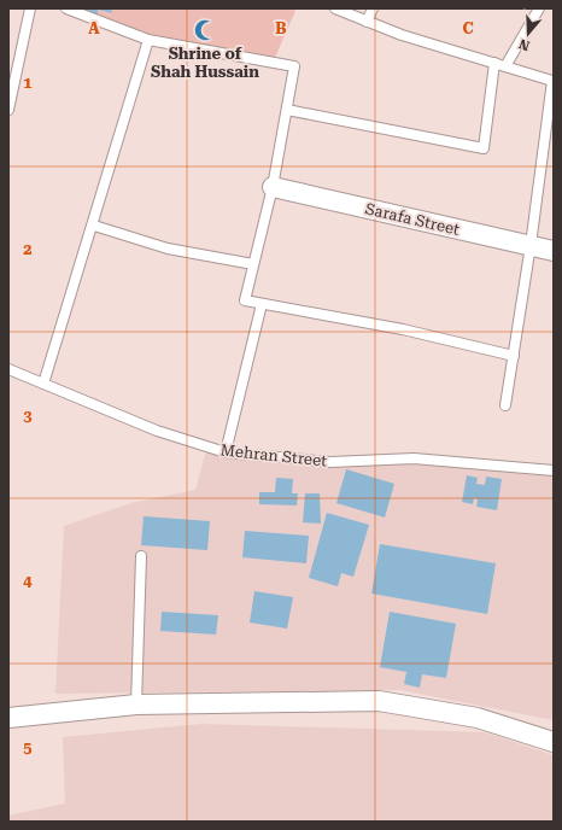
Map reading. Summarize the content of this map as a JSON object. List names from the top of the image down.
{
  "streets": {
    "street": ["Sarafa Street"],
    "lane": ["Mehran Street"]
  },
  "places": {
    "mosque": ["Shrine of Shah Hussain"]
  },
  "north": "bottom",
  "grid": {
    "columns": ["A", "B", "C"],
    "rows": [
      "1",
      "2",
      "3",
      "4",
      "5"
    ]
  }
}
